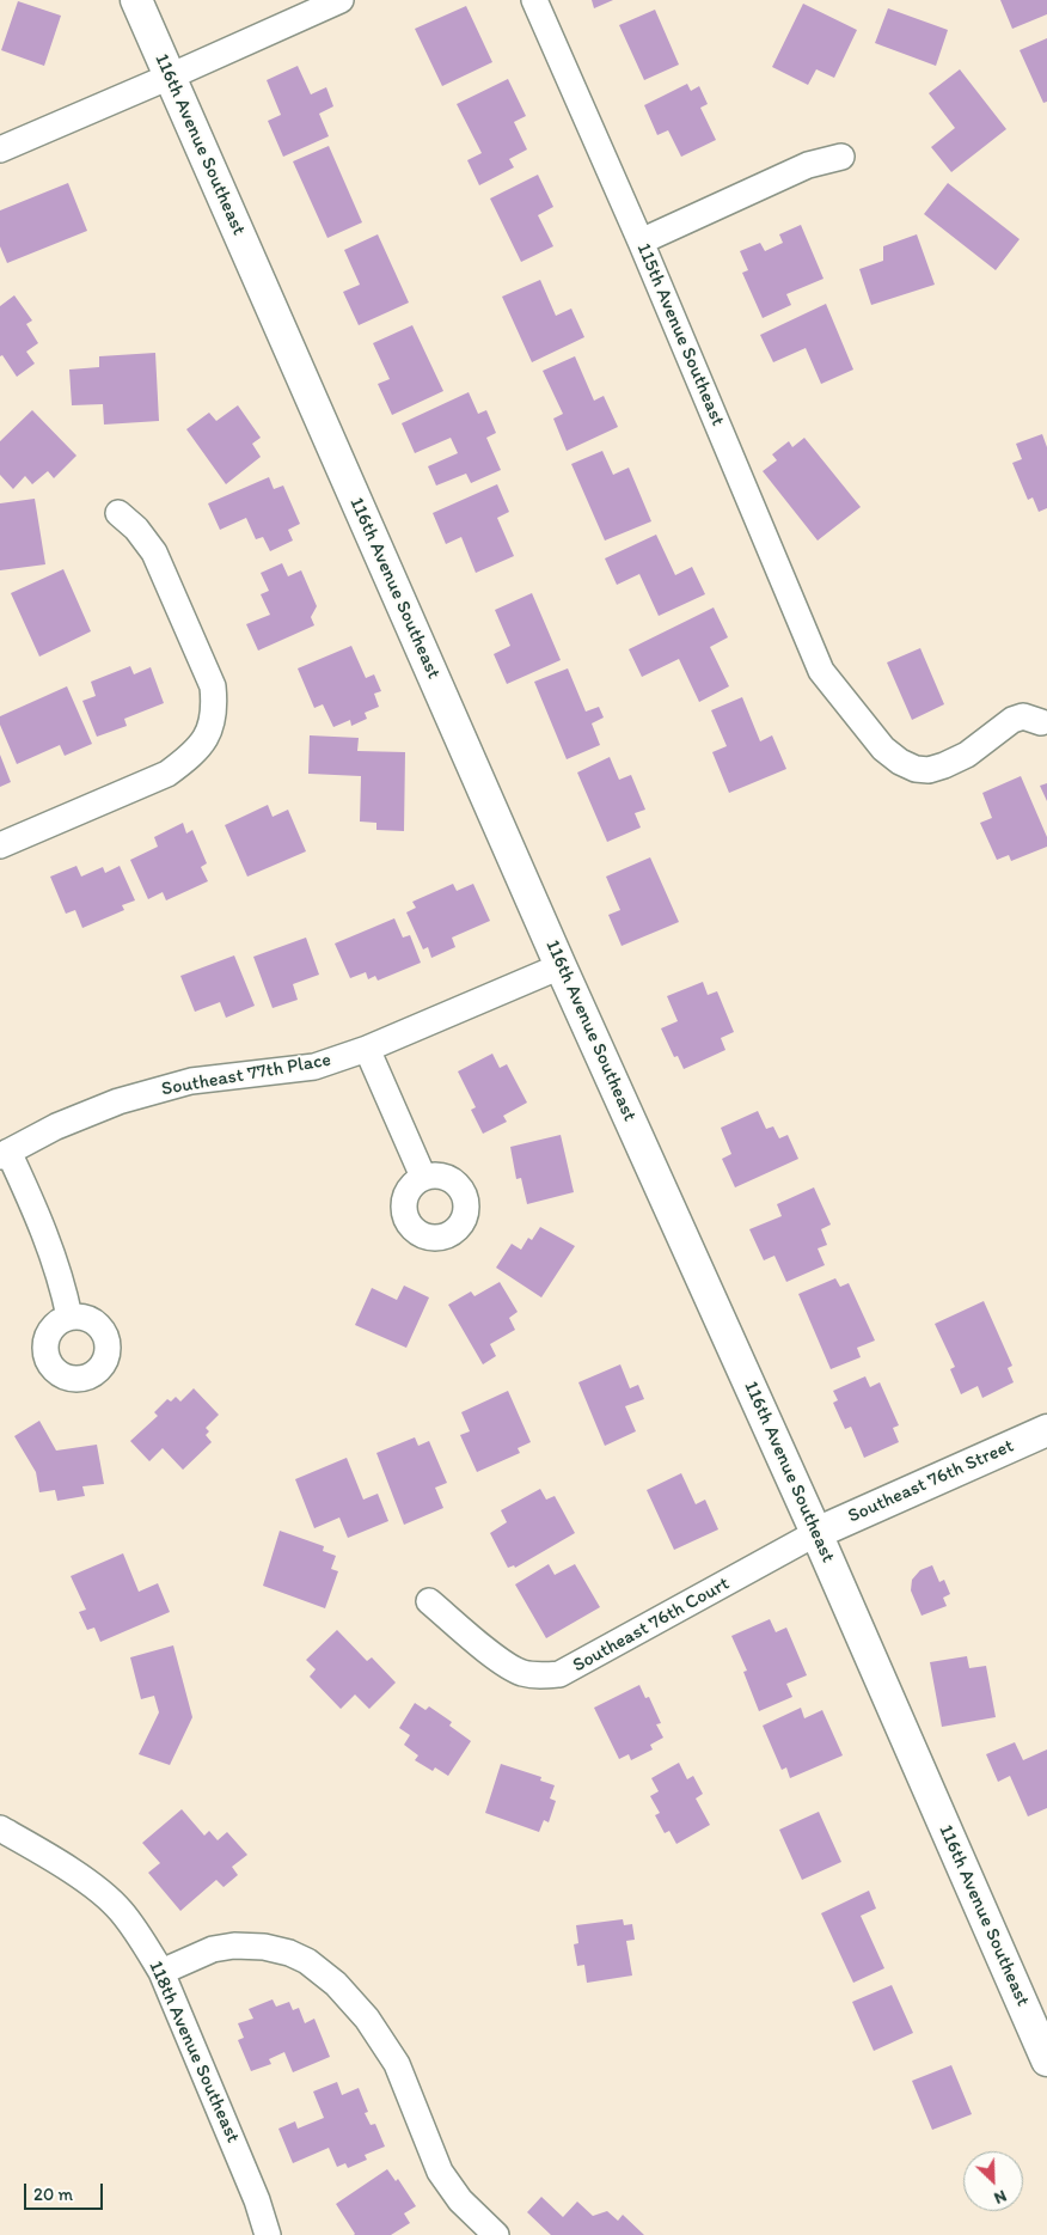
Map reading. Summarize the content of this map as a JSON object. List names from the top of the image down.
{
  "streets": {
    "street": [
      "116th Avenue Southeast",
      "115th Avenue Southeast",
      "Southeast 77th Place",
      "Southeast 76th Street",
      "Southeast 76th Court",
      "118th Avenue Southeast"
    ]
  },
  "crossings": [
    ["116th Avenue Southeast", "Southeast 77th Place"],
    ["116th Avenue Southeast", "Southeast 76th Street"],
    ["116th Avenue Southeast", "Southeast 76th Court"],
    ["Southeast 76th Street", "Southeast 76th Court"]
  ],
  "scale_bar": "20 m",
  "north": "bottom right"
}
